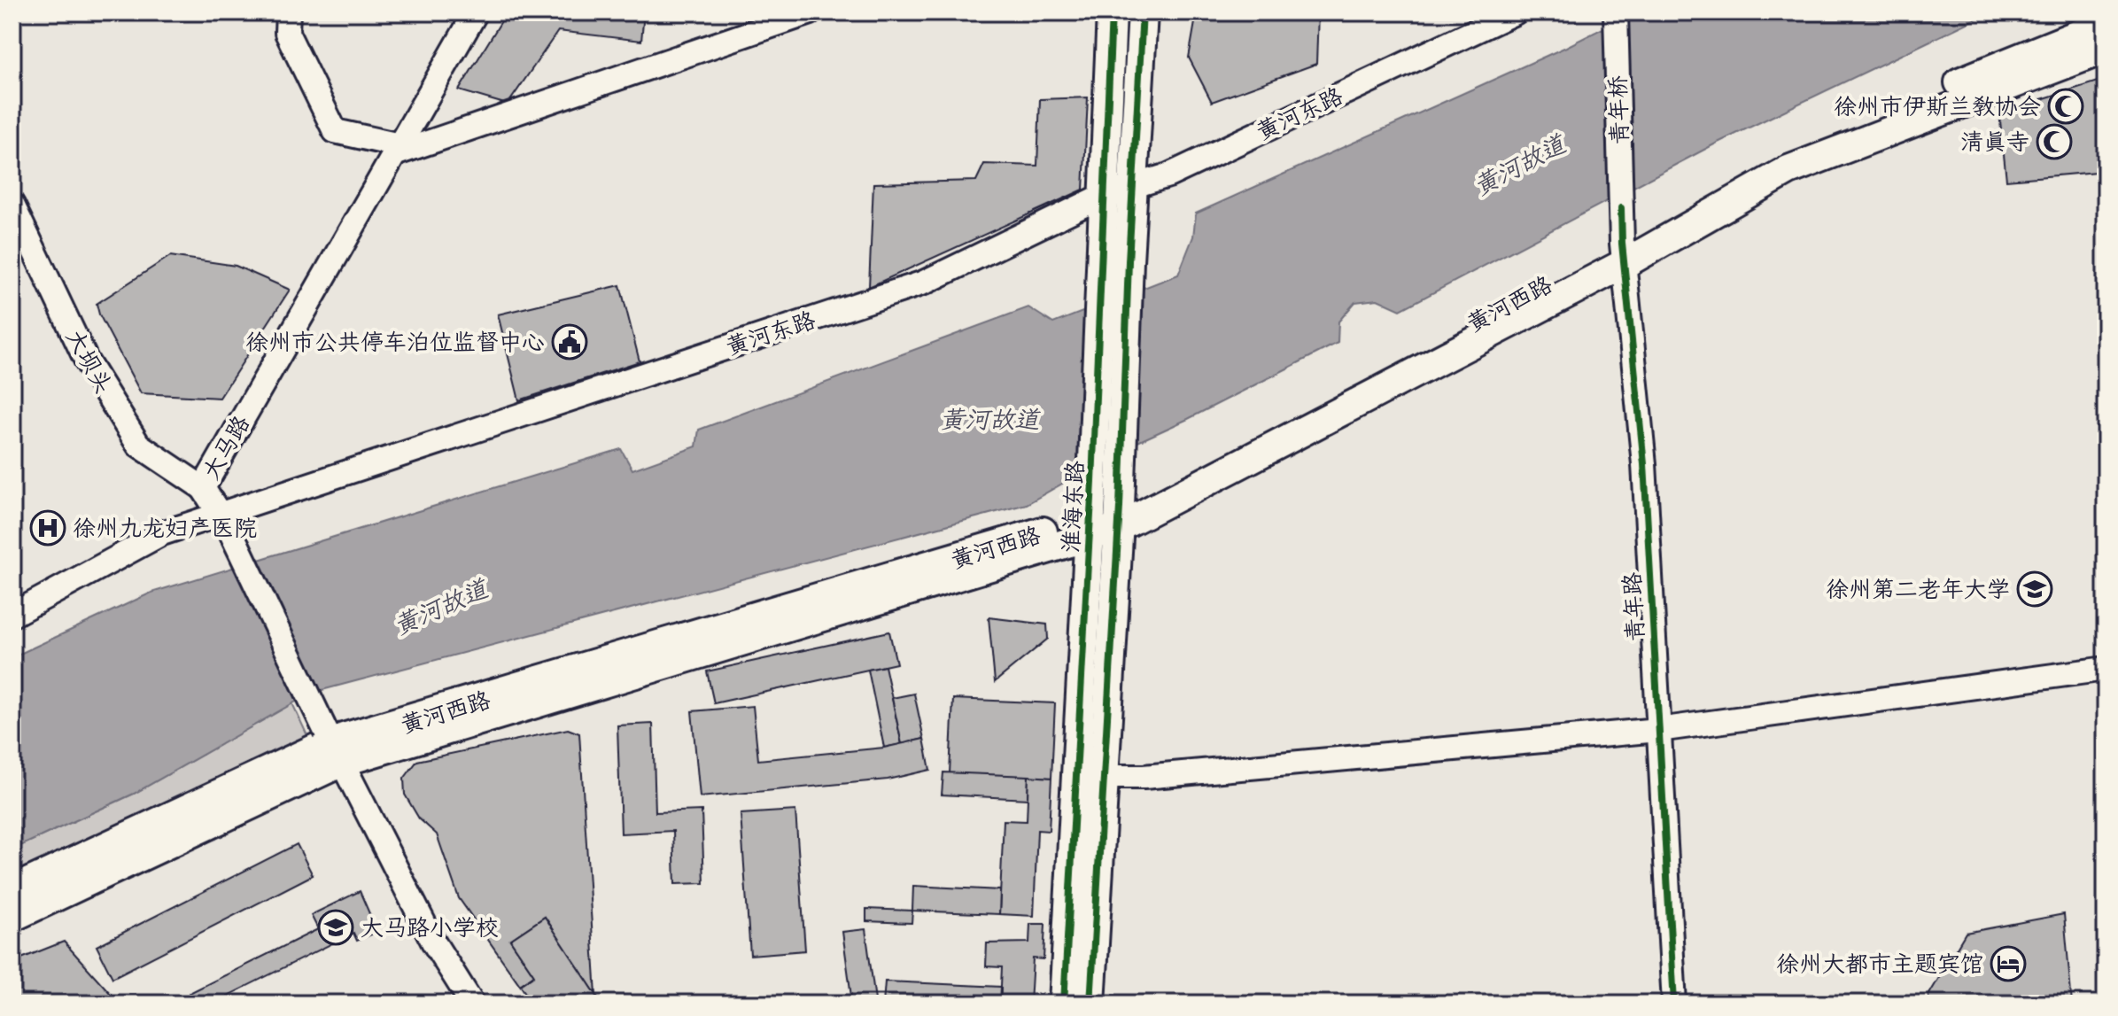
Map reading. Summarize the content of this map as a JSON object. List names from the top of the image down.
{
  "streets": {
    "main road": ["黄河西路", "淮海东路"],
    "street": [
      "青年桥",
      "黄河东路",
      "大坝头",
      "大马路",
      "青年路"
    ]
  },
  "crossings": [
    ["青年桥", "青年路"],
    ["黄河东路", "大马路"],
    ["黄河东路", "淮海东路"],
    ["黄河西路", "大马路"],
    ["黄河西路", "淮海东路"],
    ["黄河西路", "青年路"],
    ["大坝头", "大马路"]
  ],
  "water": ["黄河故道"],
  "places": {
    "mosque": ["徐州市伊斯兰教协会", "清真寺"],
    "public building": ["徐州市公共停车泊位监督中心"],
    "hospital": ["徐州九龙妇产医院"],
    "school or university": ["徐州第二老年大学", "大马路小学校"],
    "hotel": ["徐州大都市主题宾馆"]
  }
}
